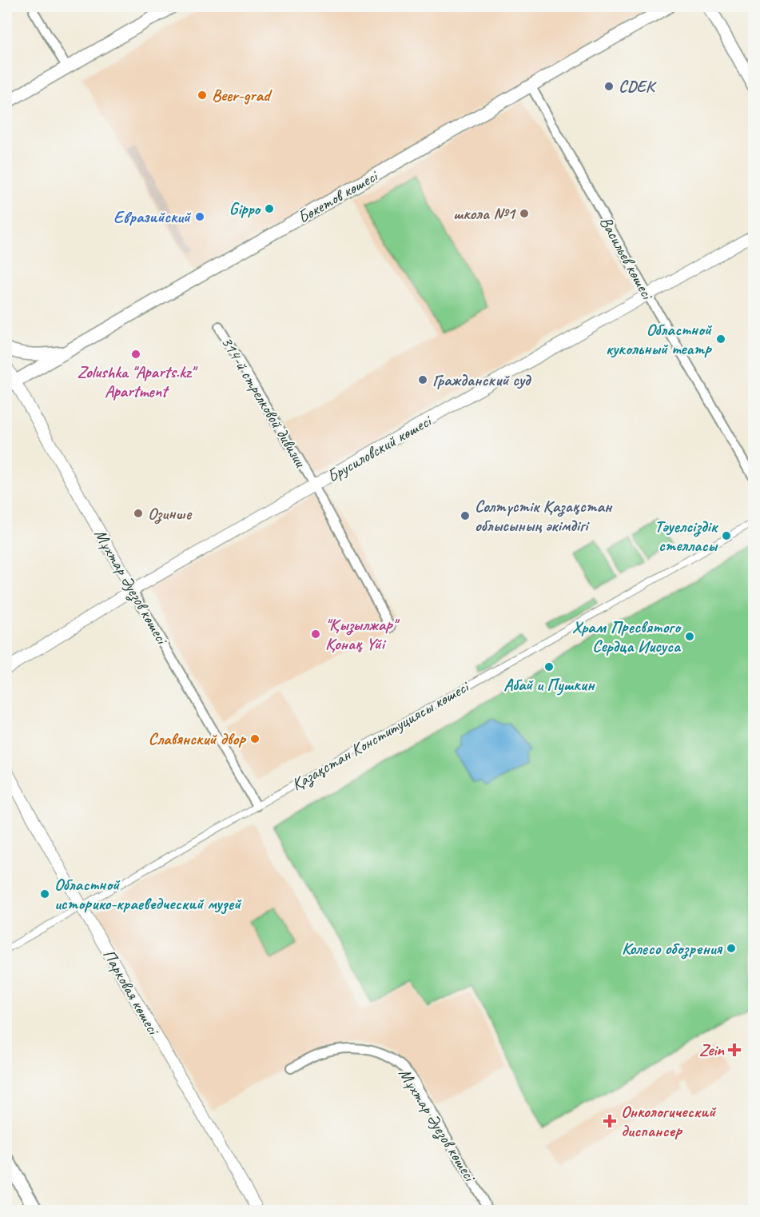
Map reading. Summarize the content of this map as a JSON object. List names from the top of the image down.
{
  "streets": {
    "main road": ["Бөкетов көшесі"],
    "street": [
      "Васильев көшесі",
      "314-й стрелковой дивизии",
      "Брусиловский көшесі",
      "Мұхтар Әуезов көшесі",
      "Қазақстан Конституциясы көшесі",
      "Парковая көшесі"
    ]
  },
  "crossings": [
    ["Бөкетов көшесі", "Васильев көшесі"],
    ["Бөкетов көшесі", "Мұхтар Әуезов көшесі"],
    ["Васильев көшесі", "Брусиловский көшесі"],
    ["314-й стрелковой дивизии", "Брусиловский көшесі"],
    ["Брусиловский көшесі", "Мұхтар Әуезов көшесі"],
    ["Мұхтар Әуезов көшесі", "Қазақстан Конституциясы көшесі"],
    ["Қазақстан Конституциясы көшесі", "Парковая көшесі"]
  ],
  "places": {
    "other": [
      "CDEK",
      "Beer-grad",
      "Gippo",
      "школа №1",
      "Евразийский",
      "Областной кукольный театр",
      "Zolushka \"Aparts.kz\" Apartment",
      "Гражданский суд",
      "Озинше",
      "Солтүстік Қазақстан облысының әкімдігі",
      "Тәуелсіздік стелласы",
      "\"Қызылжар\" Қонақ Үйі",
      "Храм Пресвятого Сердца Иисуса",
      "Абай и Пушкин",
      "Славянский двор",
      "Oбластной историко-краеведческий музей",
      "Колесо обозрения"
    ],
    "health": ["Zein", "Онкологический диспансер"]
  }
}
